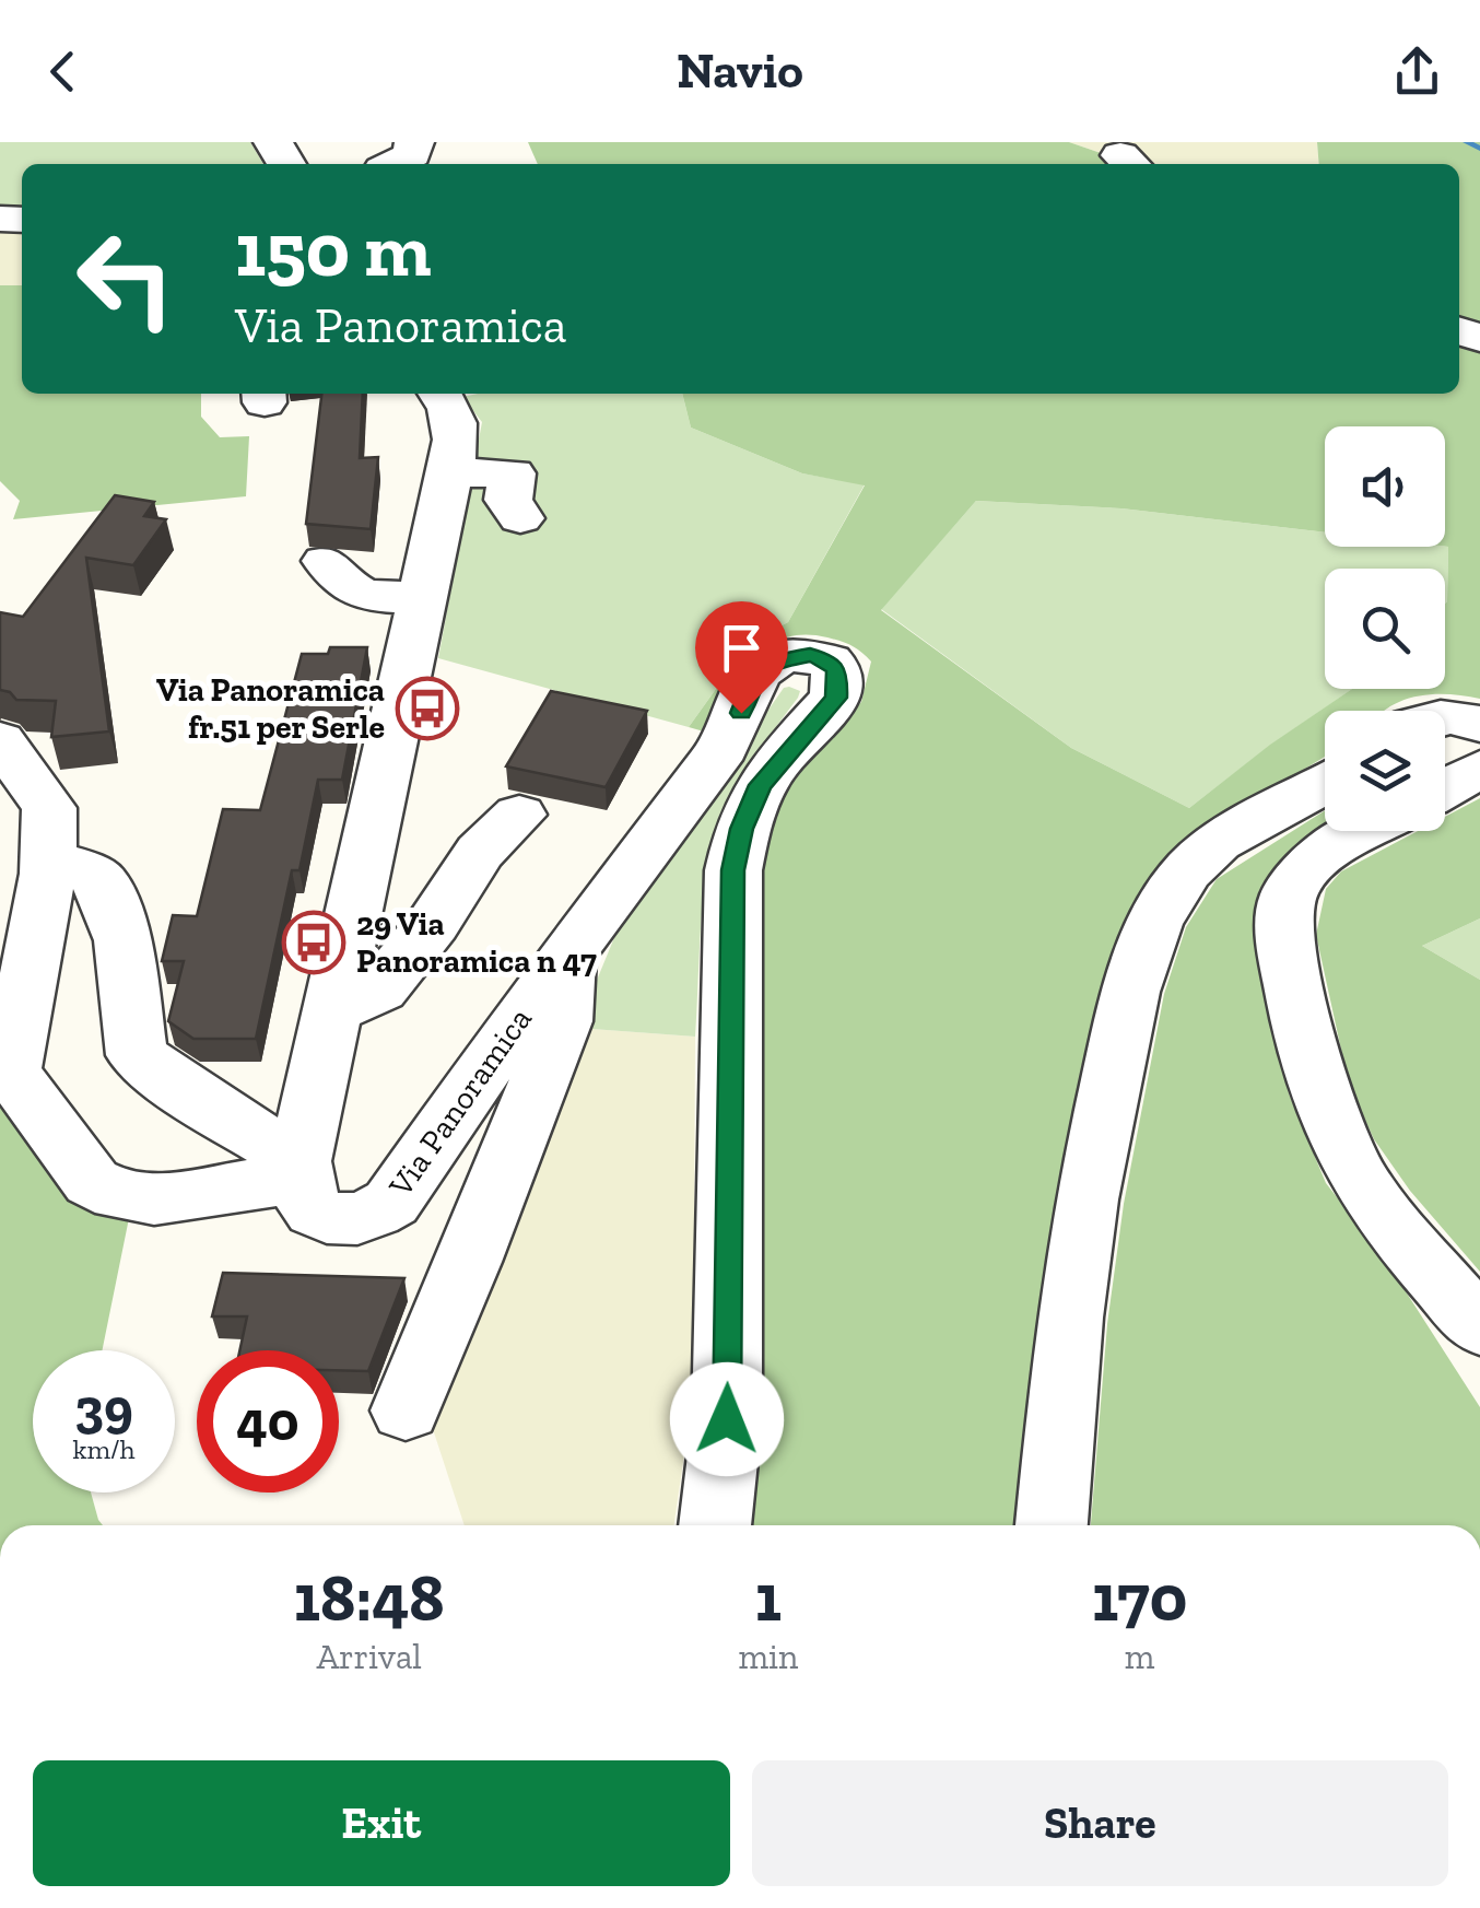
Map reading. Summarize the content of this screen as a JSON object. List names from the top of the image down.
{
  "streets": {
    "street": ["Via Panoramica"]
  },
  "places": {
    "bus stop": ["Via Panoramica fr.51 per Serle", "29 Via Panoramica n 47"]
  },
  "page": {
    "header": "Navio",
    "turn": ["150 m", "Via Panoramica"],
    "speed": "39 km/h",
    "limit": "40",
    "eta": [
      "18:48",
      "Arrival",
      "1",
      "min",
      "170",
      "m"
    ],
    "buttons": ["Exit", "Share"]
  }
}
